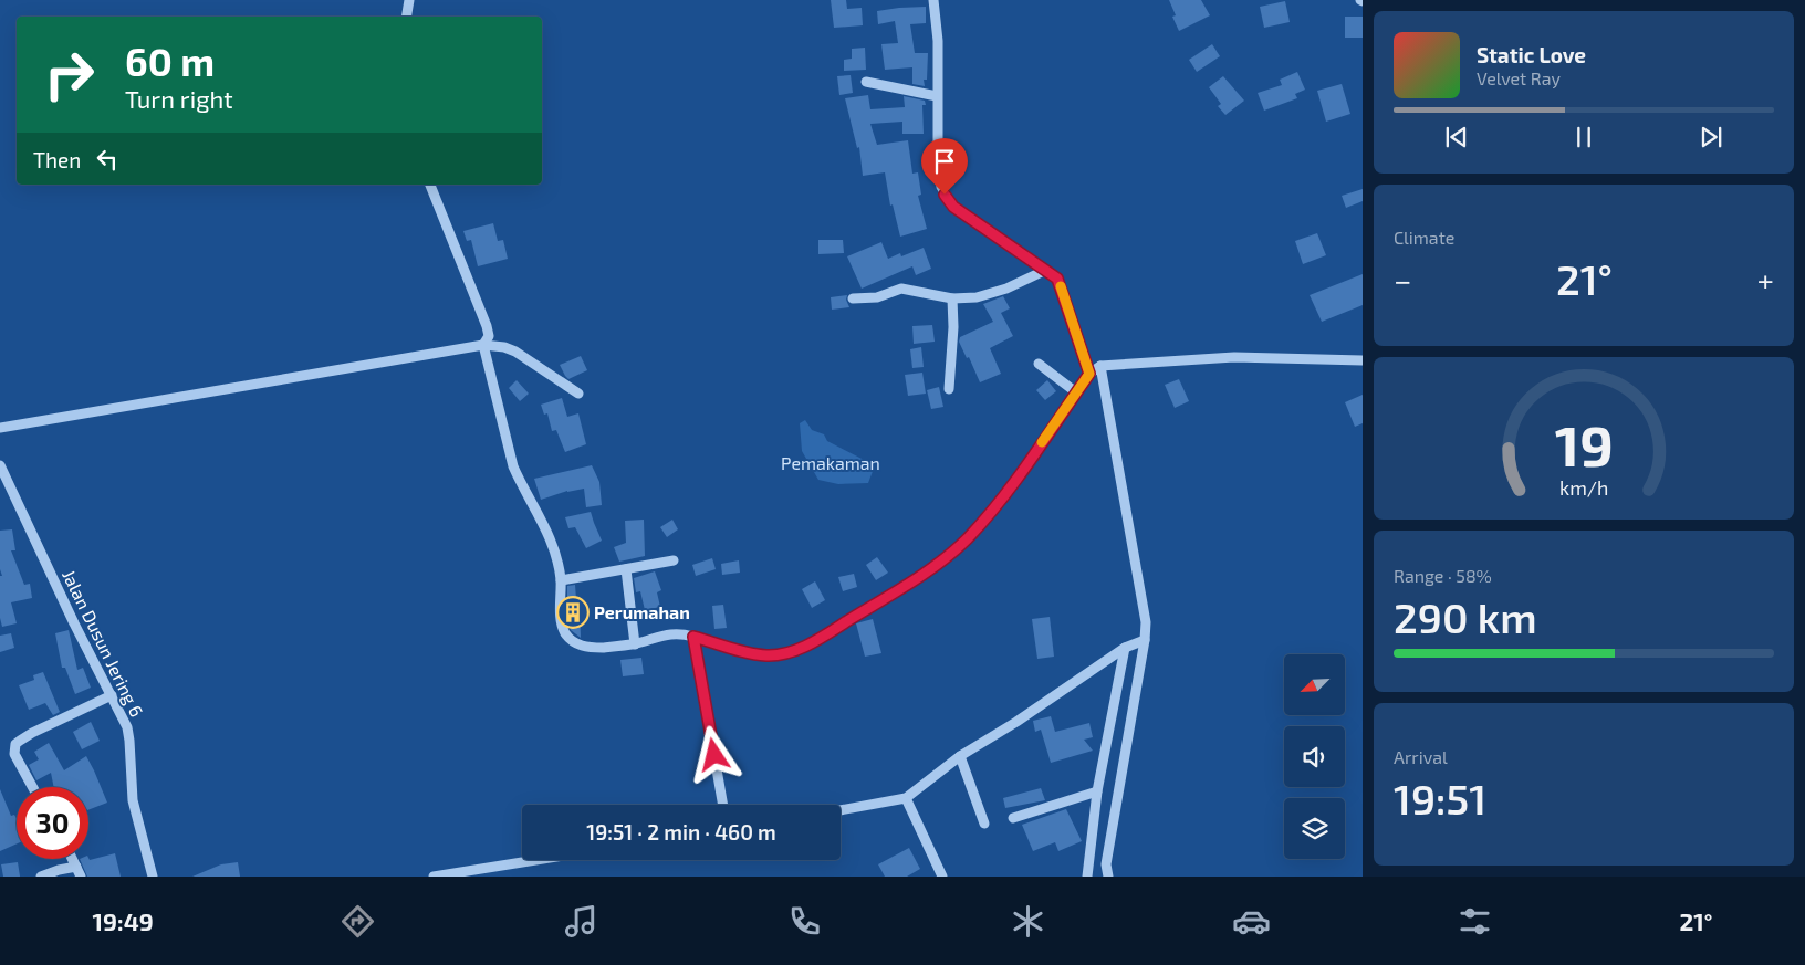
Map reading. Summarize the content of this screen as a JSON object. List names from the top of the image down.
{
  "streets": {
    "street": ["Jalan Dusun Jering 6"]
  },
  "parks": ["Pemakaman"],
  "places": {
    "building": ["Perumahan"]
  },
  "north": "bottom left",
  "page": {
    "turn": ["60 m", "Turn right"],
    "song": ["Static Love", "Velvet Ray"],
    "then": "Then",
    "tile": [
      "Climate",
      ["Range · 58%", "290 km"],
      ["Arrival", "19:51"]
    ],
    "heat": ["−", "21°", "+"],
    "limit": "30",
    "trip": "19:51 · 2 min · 460 m",
    "tabs": ["19:49", "21°"],
    "gauge": ["19", "km/h"]
  }
}
